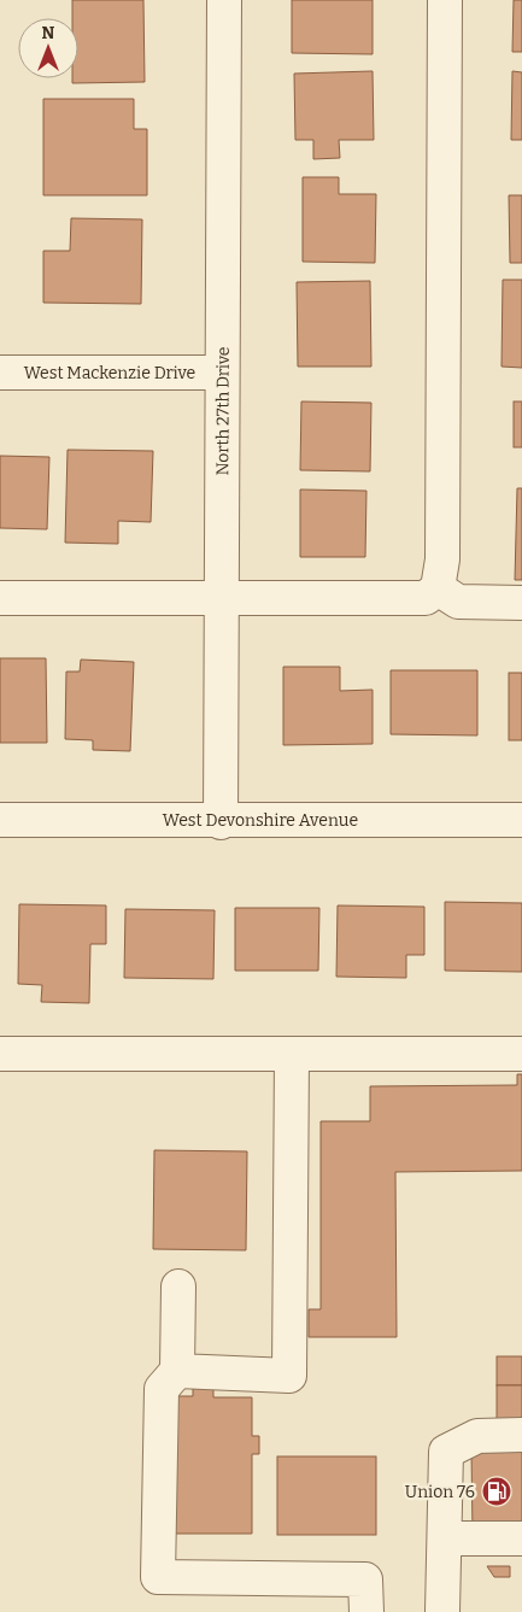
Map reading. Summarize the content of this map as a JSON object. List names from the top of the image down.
{
  "streets": {
    "street": ["West Mackenzie Drive", "North 27th Drive", "West Devonshire Avenue"]
  },
  "crossings": [
    ["West Mackenzie Drive", "North 27th Drive"],
    ["North 27th Drive", "West Devonshire Avenue"]
  ],
  "places": {
    "fuel station": ["Union 76"]
  },
  "north": "top"
}
